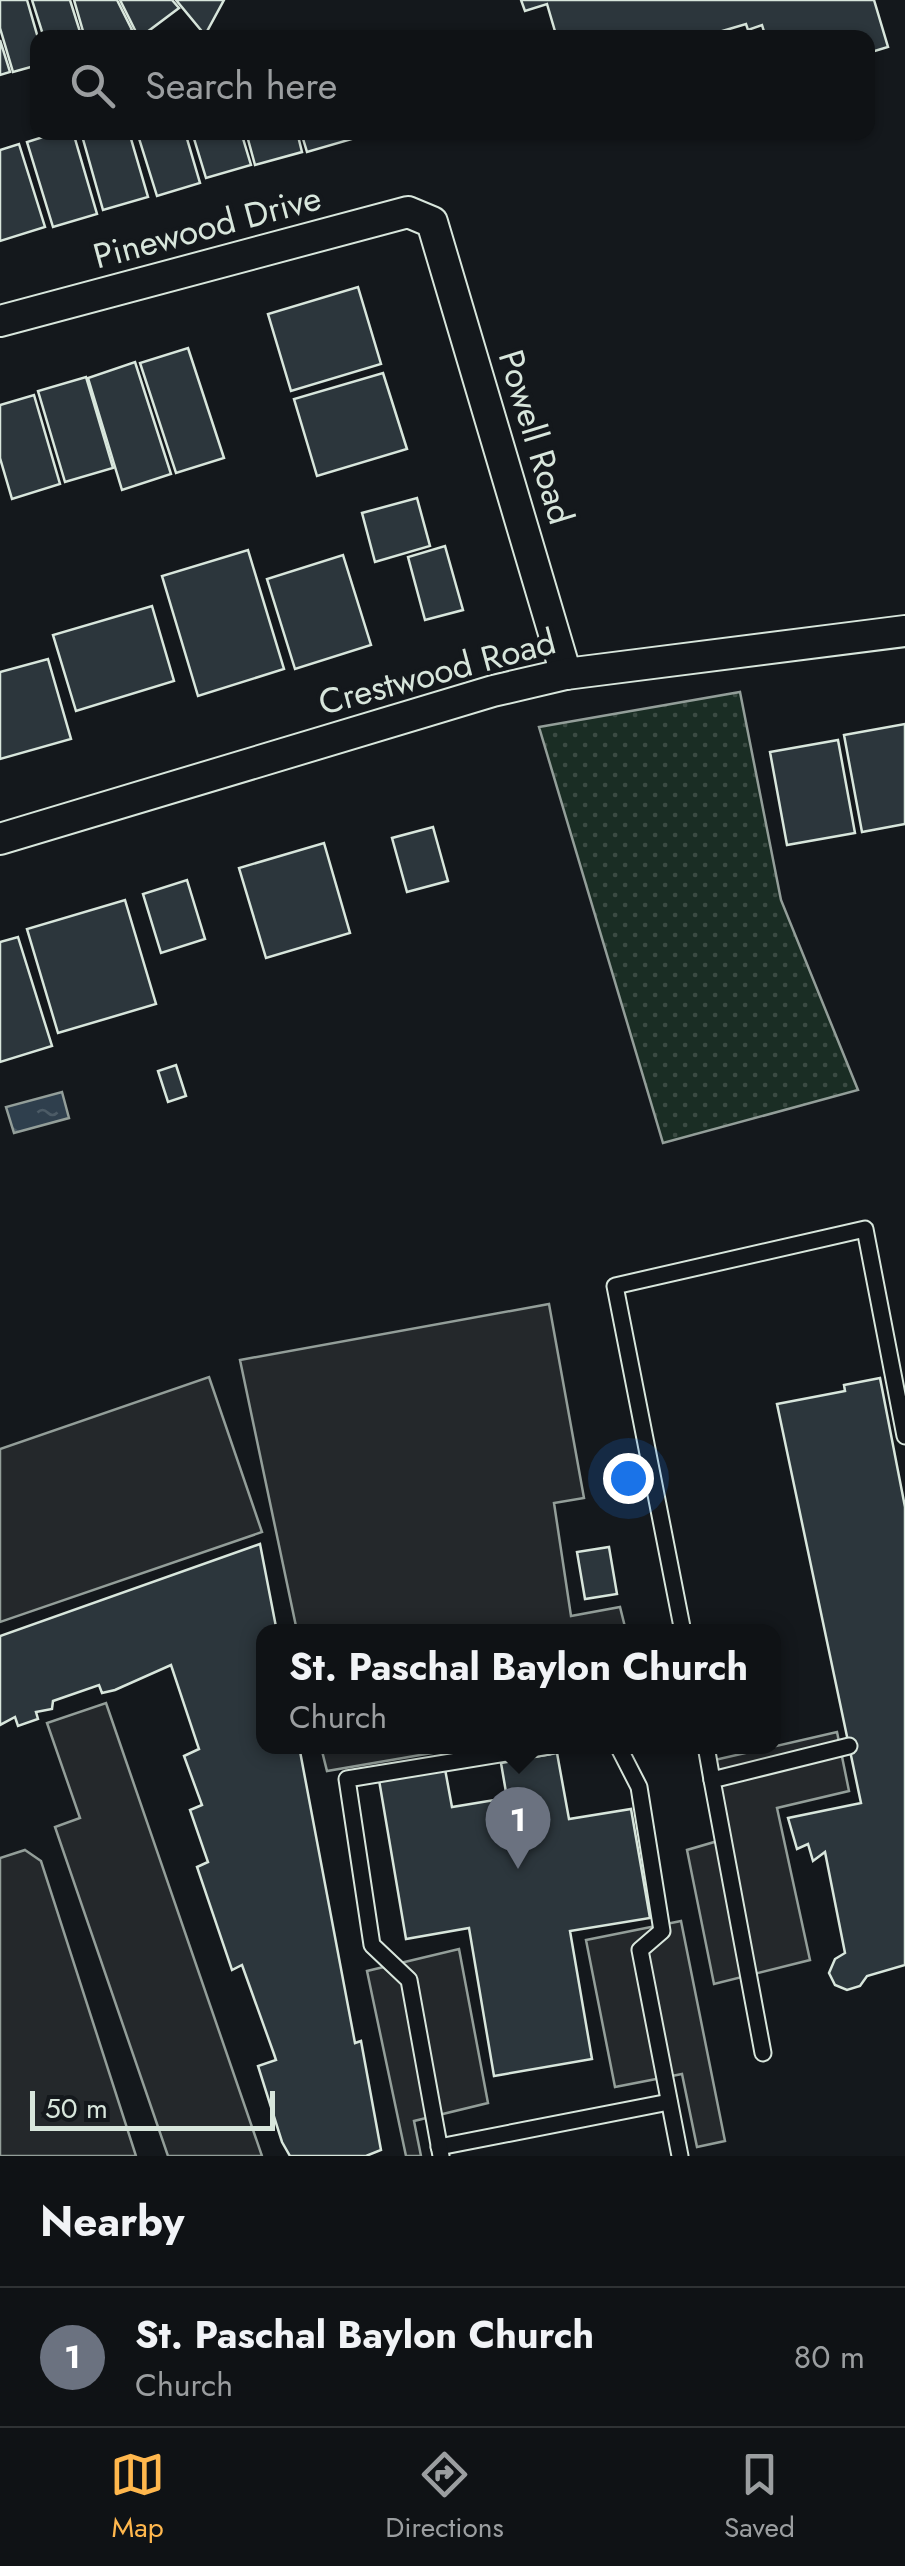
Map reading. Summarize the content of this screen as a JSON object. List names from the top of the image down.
{
  "streets": {
    "street": ["Pinewood Drive", "Powell Road", "Crestwood Road"]
  },
  "crossings": [
    ["Pinewood Drive", "Powell Road"],
    ["Powell Road", "Crestwood Road"]
  ],
  "scale_bar": "50 m",
  "page": {
    "search": "Search here",
    "popup": ["St. Paschal Baylon Church", "Church"],
    "pins": "1",
    "scale": "50 m",
    "heading": "Nearby",
    "list": [
      {
        "mark": "1",
        "name": "St. Paschal Baylon Church",
        "note": "Church",
        "value": "80 m"
      }
    ],
    "nav": ["Map", "Directions", "Saved"]
  }
}
